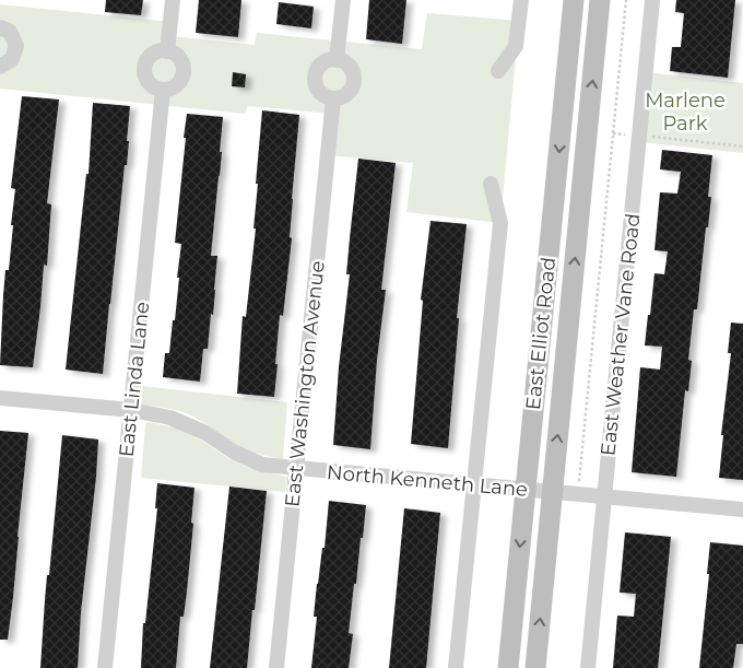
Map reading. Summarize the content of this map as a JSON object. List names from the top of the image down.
{
  "streets": {
    "main road": ["East Elliot Road"],
    "street": [
      "East Weather Vane Road",
      "East Linda Lane",
      "East Washington Avenue",
      "North Kenneth Lane"
    ]
  },
  "crossings": [
    ["East Elliot Road", "North Kenneth Lane"],
    ["East Weather Vane Road", "North Kenneth Lane"],
    ["East Linda Lane", "North Kenneth Lane"],
    ["East Washington Avenue", "North Kenneth Lane"]
  ],
  "parks": ["Marlene Park"]
}
